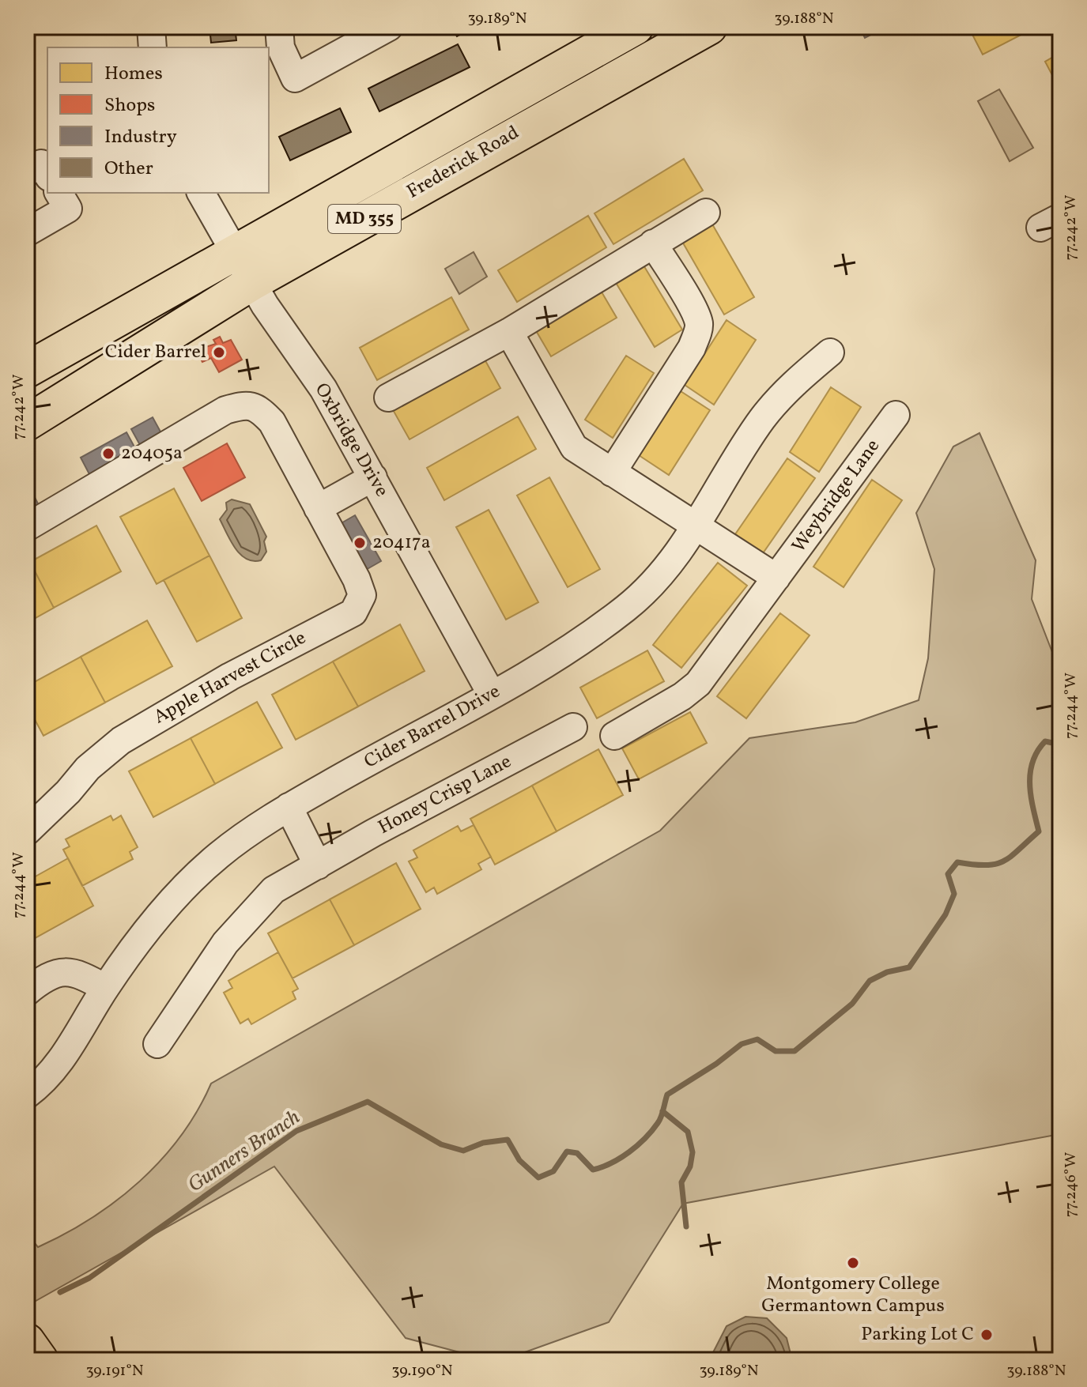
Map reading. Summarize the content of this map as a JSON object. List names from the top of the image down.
{
  "streets": {
    "main road": ["Frederick Road", "MD 355"],
    "street": [
      "Oxbridge Drive",
      "Weybridge Lane",
      "Apple Harvest Circle",
      "Cider Barrel Drive",
      "Honey Crisp Lane"
    ]
  },
  "crossings": [
    ["Frederick Road", "Oxbridge Drive"],
    ["Oxbridge Drive", "Cider Barrel Drive"]
  ],
  "water": ["Gunners Branch"],
  "places": [
    "Cider Barrel",
    "20405a",
    "20417a",
    "Montgomery College Germantown Campus",
    "Parking Lot C"
  ],
  "legend": [
    "Homes",
    "Shops",
    "Industry",
    "Other"
  ],
  "coordinates": [
    "39.189°N",
    "39.188°N",
    "77.242°W",
    "77.244°W",
    "77.246°W",
    "39.191°N",
    "39.190°N"
  ]
}
